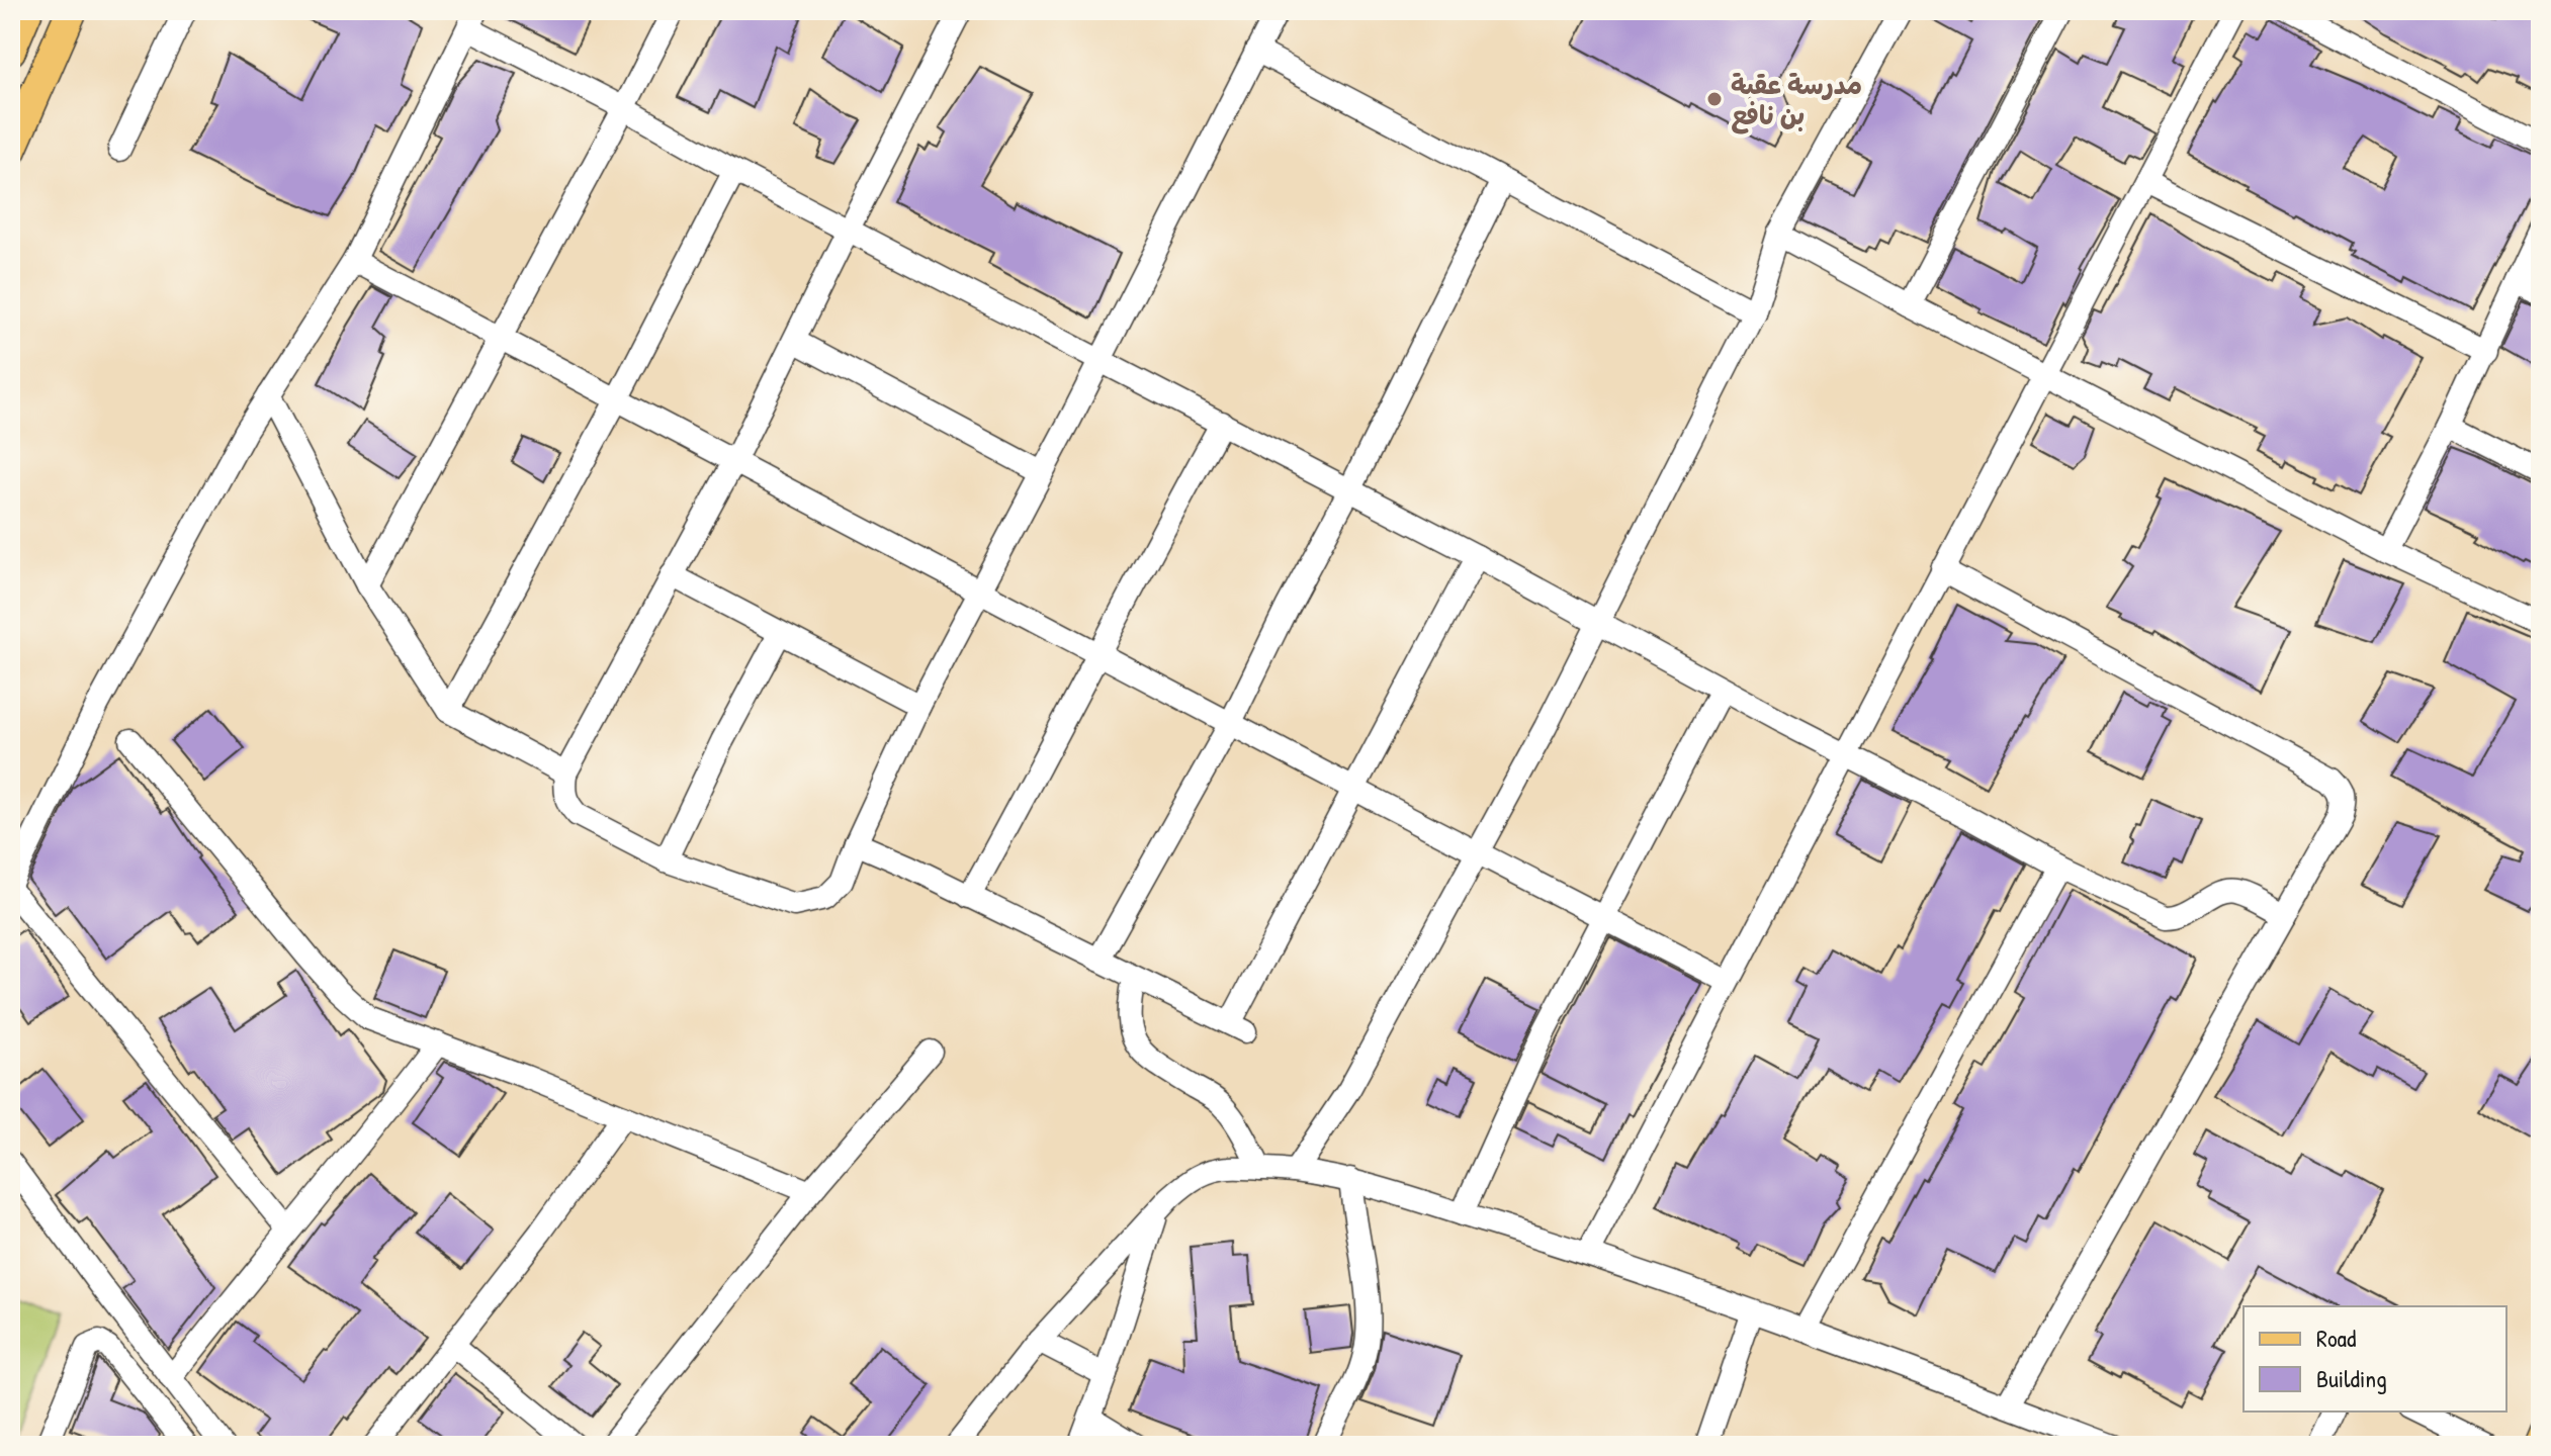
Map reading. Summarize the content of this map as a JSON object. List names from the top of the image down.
{
  "places": ["مدرسة عقبة بن نافع"],
  "legend": ["Road", "Building"]
}
